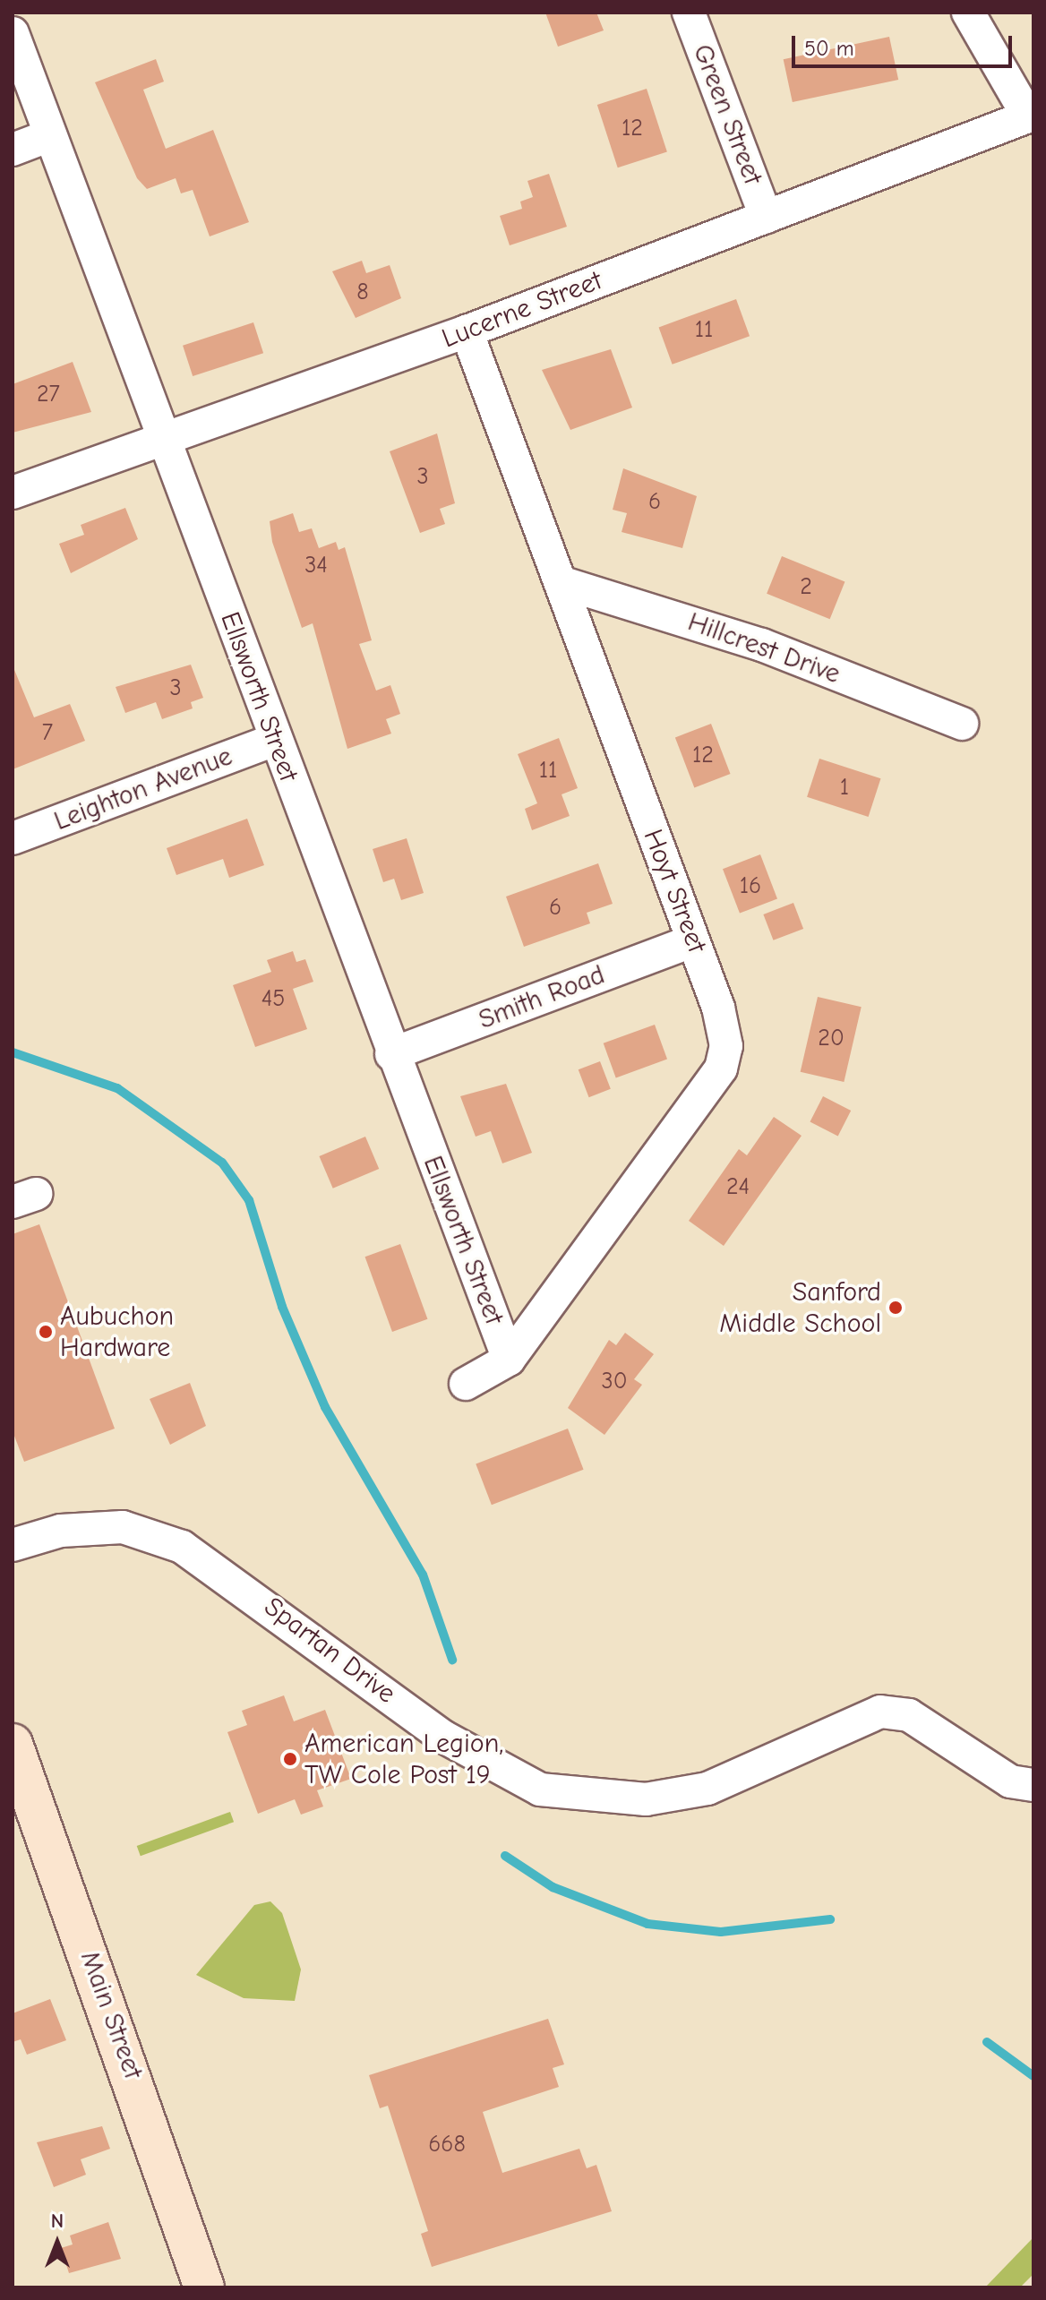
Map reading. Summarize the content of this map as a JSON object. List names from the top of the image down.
{
  "streets": {
    "main road": ["Main Street"],
    "street": [
      "Green Street",
      "Lucerne Street",
      "Hillcrest Drive",
      "Ellsworth Street",
      "Leighton Avenue",
      "Hoyt Street",
      "Smith Road",
      "Spartan Drive"
    ]
  },
  "crossings": [
    ["Green Street", "Lucerne Street"],
    ["Lucerne Street", "Ellsworth Street"],
    ["Lucerne Street", "Hoyt Street"],
    ["Hillcrest Drive", "Hoyt Street"],
    ["Ellsworth Street", "Leighton Avenue"],
    ["Ellsworth Street", "Hoyt Street"],
    ["Ellsworth Street", "Smith Road"],
    ["Hoyt Street", "Smith Road"]
  ],
  "places": ["Sanford Middle School", "Aubuchon Hardware", "American Legion, TW Cole Post 19"],
  "house_numbers": [
    "12",
    "8",
    "11",
    "27",
    "3",
    "6",
    "34",
    "2",
    "3",
    "7",
    "12",
    "11",
    "1",
    "16",
    "6",
    "45",
    "20",
    "24",
    "30",
    "668"
  ],
  "scale_bar": "50 m",
  "north": "top"
}
